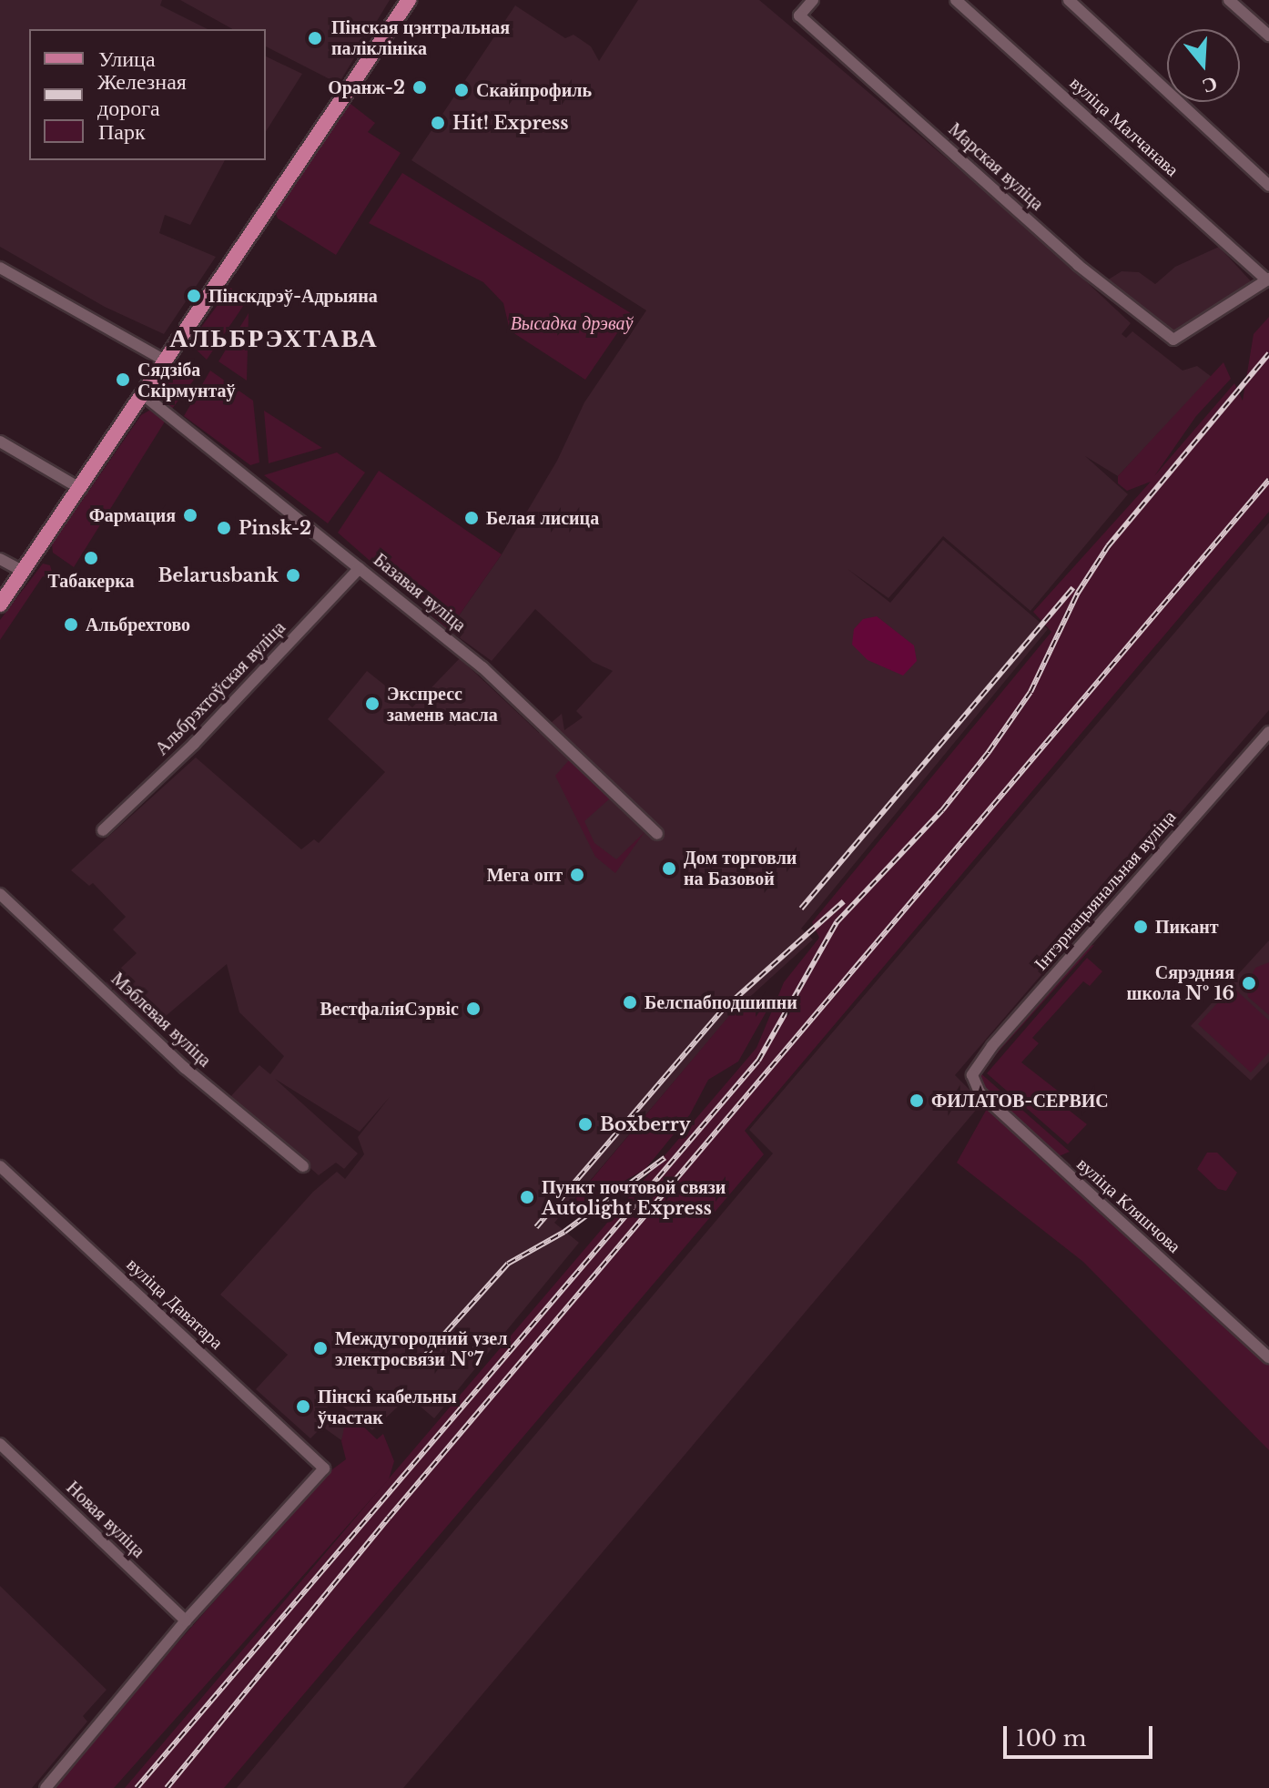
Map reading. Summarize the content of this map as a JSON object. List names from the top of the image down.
{
  "streets": {
    "street": [
      "вуліца Малчанава",
      "Марская вуліца",
      "Базавая вуліца",
      "Альбрэхтоўская вуліца",
      "Інтэрнацыянальная вуліца",
      "Мэблевая вуліца",
      "вуліца Кляшчова",
      "вуліца Даватара",
      "Новая вуліца"
    ]
  },
  "crossings": [
    ["вуліца Малчанава", "Марская вуліца"],
    ["Базавая вуліца", "Альбрэхтоўская вуліца"],
    ["Інтэрнацыянальная вуліца", "вуліца Кляшчова"],
    ["вуліца Даватара", "Новая вуліца"]
  ],
  "districts": ["АЛЬБРЭХТАВА"],
  "parks": ["Высадка дрэваў"],
  "places": [
    "Пінская цэнтральная паліклініка",
    "Оранж-2",
    "Скайпрофиль",
    "Hit! Express",
    "Пінскдрэў-Адрыяна",
    "Сядзіба Скірмунтаў",
    "Фармация",
    "Белая лисица",
    "Pinsk-2",
    "Табакерка",
    "Belarusbank",
    "Альбрехтово",
    "Экспресс заменв масла",
    "Дом торговли на Базовой",
    "Мега опт",
    "Пикант",
    "Сярэдняя школа № 16",
    "Белспабподшипни",
    "ВестфаліяСэрвіс",
    "ФИЛАТОВ-СЕРВИС",
    "Boxberry",
    "Пункт почтовой связи Autolight Express",
    "Междугородний узел электросвязи №7",
    "Пінскі кабельны ўчастак"
  ],
  "legend": ["Улица", "Железная дорога", "Парк"],
  "scale_bar": "100 m",
  "north": "bottom"
}
